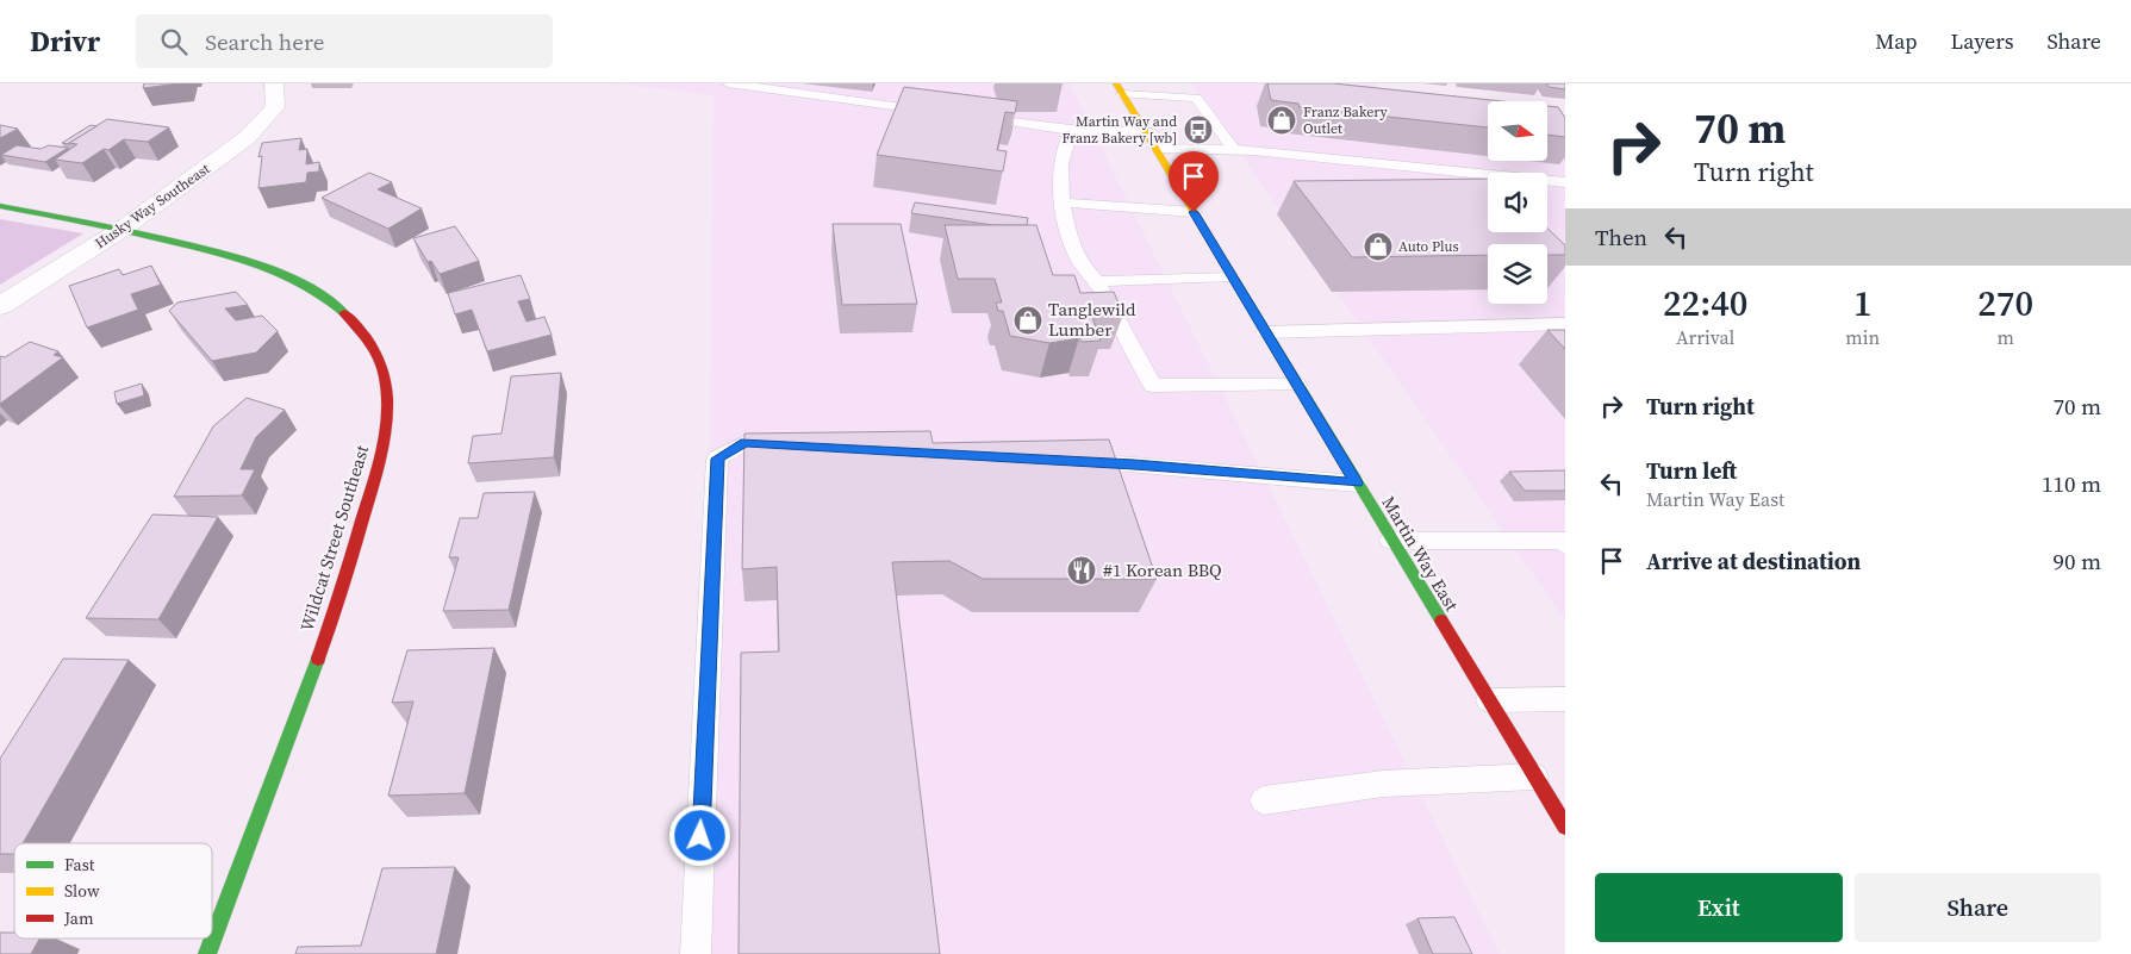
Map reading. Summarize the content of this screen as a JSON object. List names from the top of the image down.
{
  "streets": {
    "street": ["Husky Way Southeast", "Wildcat Street Southeast", "Martin Way East"]
  },
  "crossings": [
    ["Husky Way Southeast", "Wildcat Street Southeast"]
  ],
  "places": {
    "shop": ["Franz Bakery Outlet", "Auto Plus", "Tanglewild Lumber"],
    "bus stop": ["Martin Way and Franz Bakery [wb]"],
    "restaurant": ["#1 Korean BBQ"]
  },
  "legend": ["Fast", "Slow", "Jam"],
  "north": "right",
  "page": {
    "header": "Drivr",
    "search": "Search here",
    "nav": ["Map", "Layers", "Share"],
    "turn": ["70 m", "Turn right"],
    "then": "Then",
    "eta": [
      "22:40",
      "Arrival",
      "1",
      "min",
      "270",
      "m"
    ],
    "list": [
      {
        "name": "Turn right",
        "value": "70 m"
      },
      {
        "name": "Turn left",
        "note": "Martin Way East",
        "value": "110 m"
      },
      {
        "name": "Arrive at destination",
        "value": "90 m"
      }
    ],
    "buttons": ["Exit", "Share"]
  }
}
